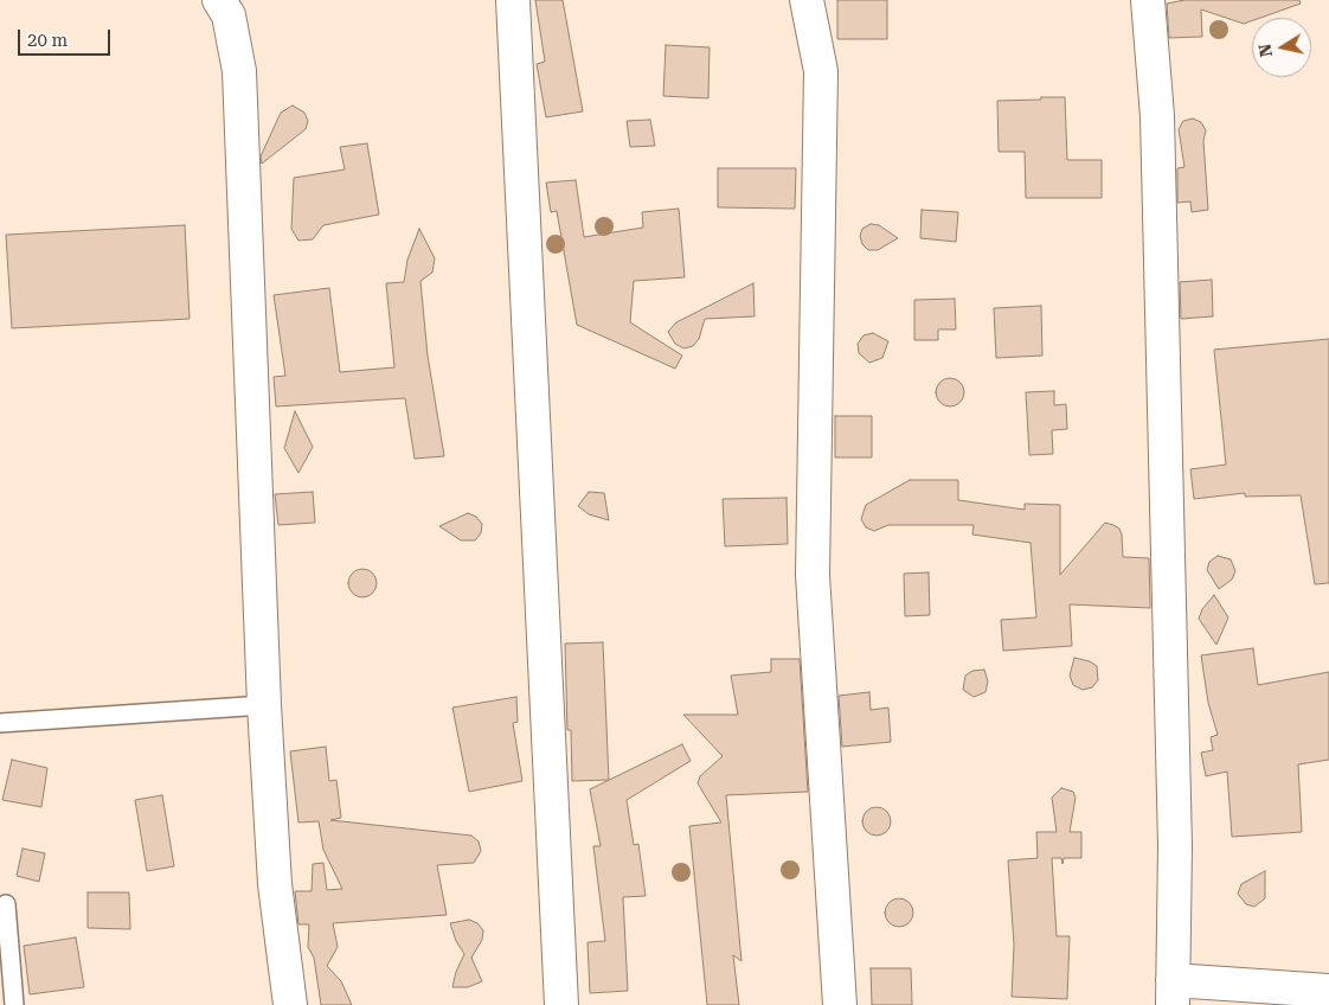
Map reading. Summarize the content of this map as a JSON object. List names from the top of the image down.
{
  "scale_bar": "20 m",
  "north": "left"
}
